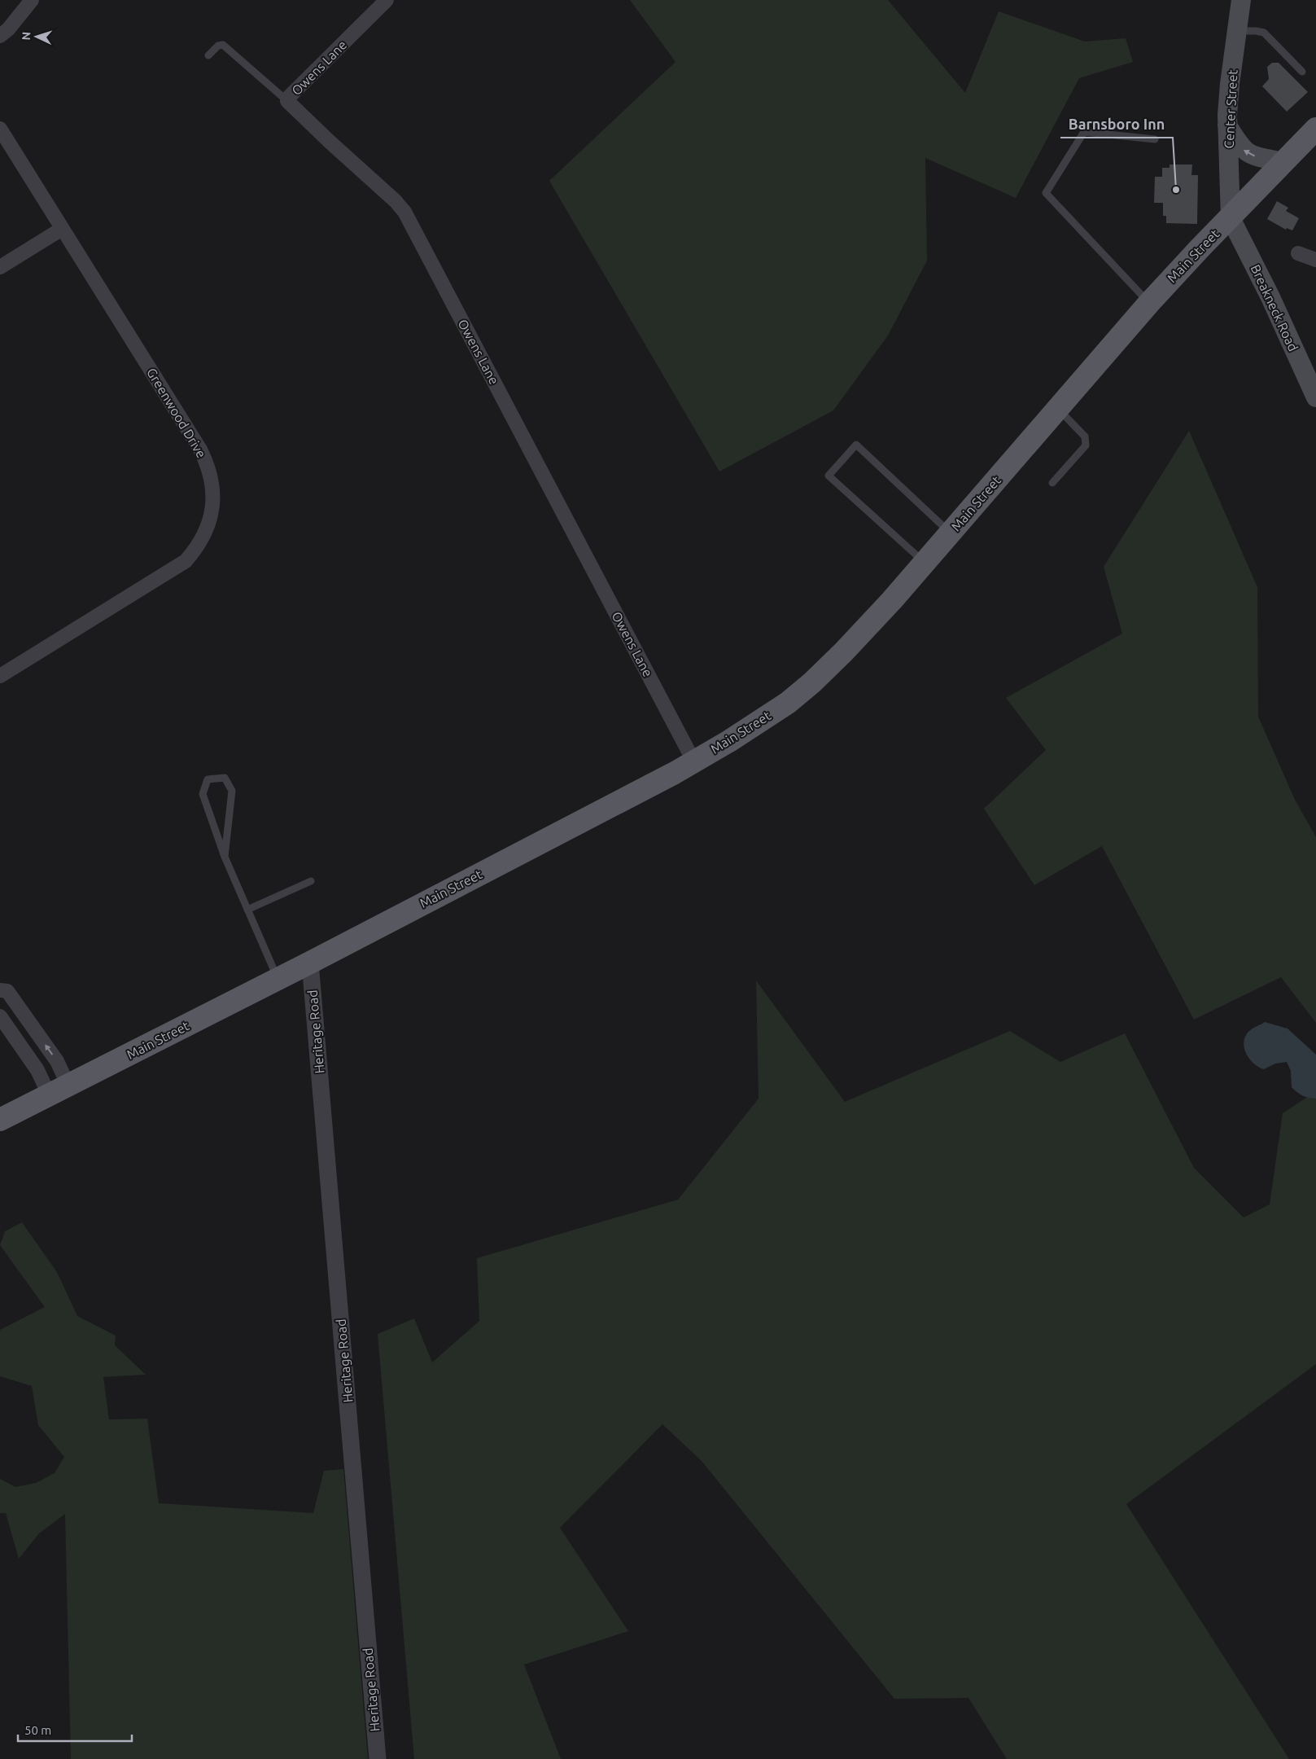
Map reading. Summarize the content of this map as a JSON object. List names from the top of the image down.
{
  "streets": {
    "main road": ["Center Street", "Main Street", "Breakneck Road"],
    "street": ["Owens Lane", "Greenwood Drive", "Heritage Road"]
  },
  "crossings": [
    ["Owens Lane", "Main Street"],
    ["Center Street", "Main Street"],
    ["Center Street", "Breakneck Road"],
    ["Main Street", "Breakneck Road"],
    ["Main Street", "Heritage Road"]
  ],
  "places": ["Barnsboro Inn"],
  "scale_bar": "50 m",
  "north": "left"
}
